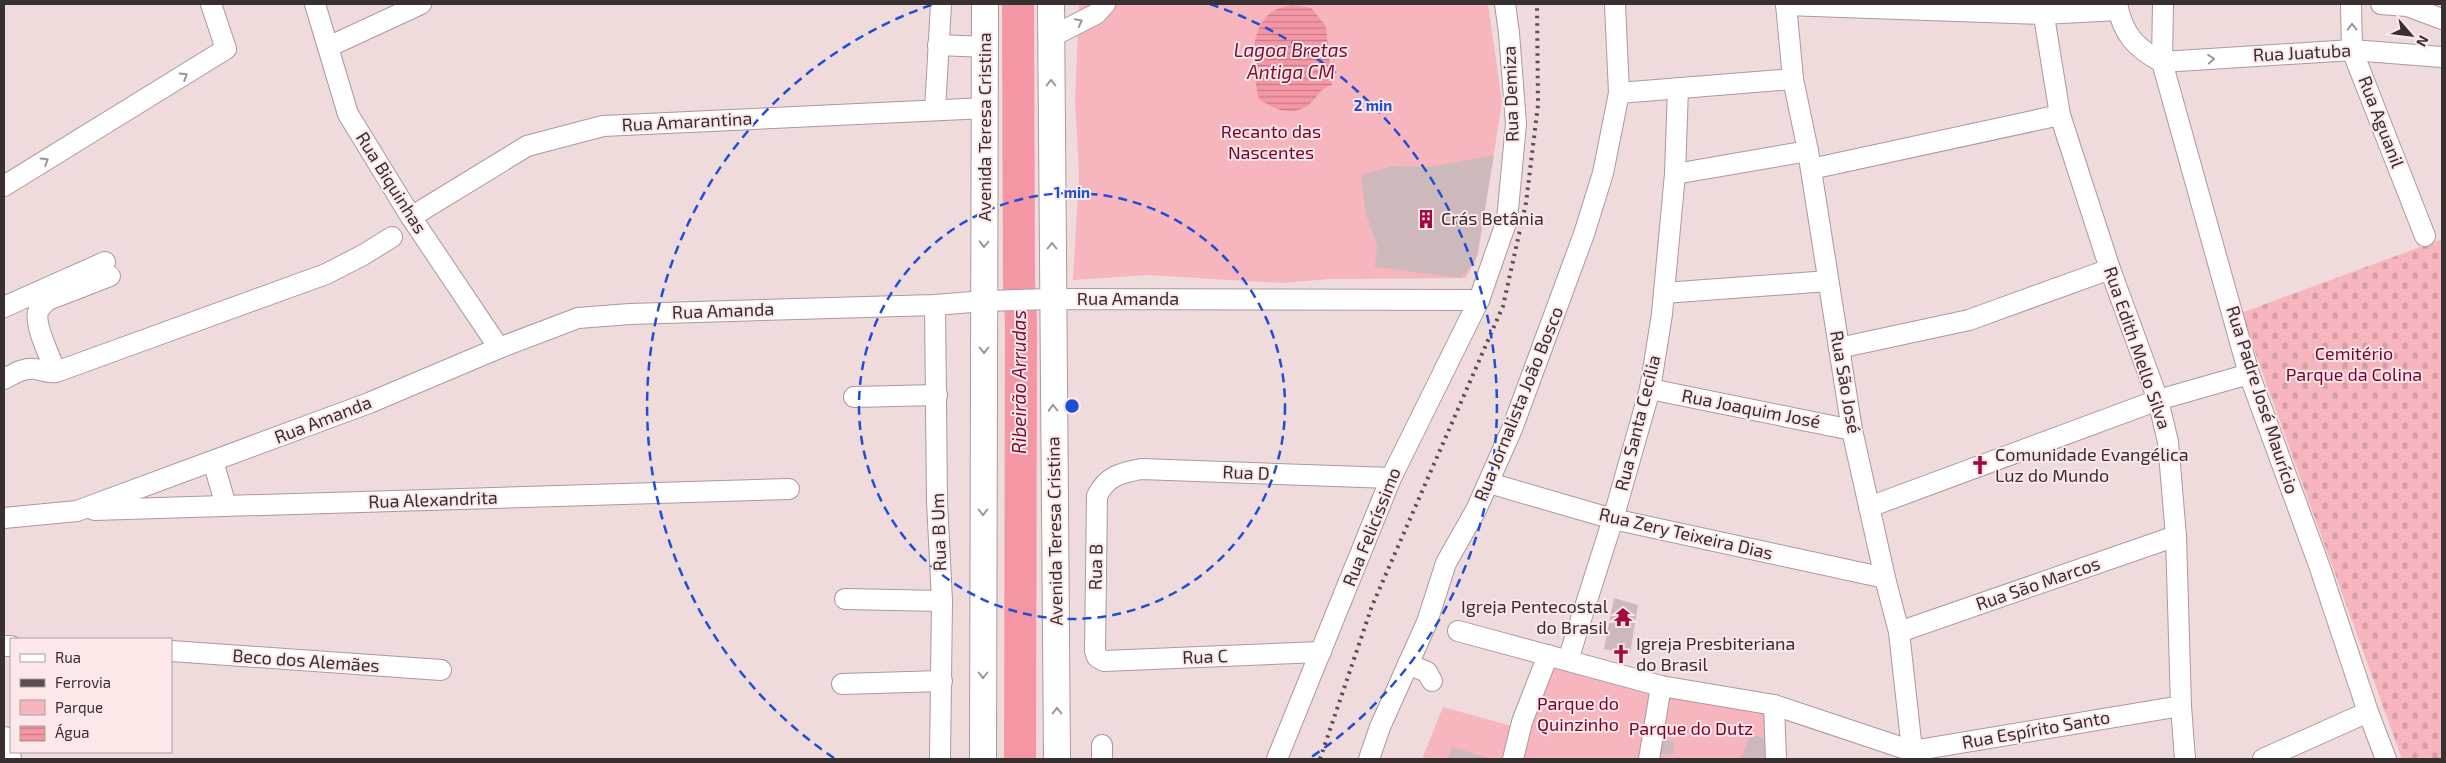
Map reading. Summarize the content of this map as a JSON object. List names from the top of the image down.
{
  "streets": {
    "main road": ["Avenida Teresa Cristina"],
    "street": [
      "Rua Juatuba",
      "Rua Demiza",
      "Rua Amarantina",
      "Rua Aguanil",
      "Rua Biquinhas",
      "Rua Amanda",
      "Rua Edith Mello Silva",
      "Rua São José",
      "Rua Padre José Maurício",
      "Rua Jornalista João Bosco",
      "Rua Joaquim José",
      "Rua Santa Cecília",
      "Rua D",
      "Rua Alexandrita",
      "Rua Felicíssimo",
      "Rua B Um",
      "Rua Zery Teixeira Dias",
      "Rua B",
      "Rua São Marcos",
      "Rua C",
      "Beco dos Alemães",
      "Rua Espírito Santo"
    ]
  },
  "crossings": [
    ["Rua Juatuba", "Rua Aguanil"],
    ["Rua Juatuba", "Rua Padre José Maurício"],
    ["Rua Demiza", "Rua Amanda"],
    ["Rua Demiza", "Rua Felicíssimo"],
    ["Rua Amarantina", "Avenida Teresa Cristina"],
    ["Rua Amarantina", "Rua Biquinhas"],
    ["Avenida Teresa Cristina", "Rua Amanda"],
    ["Rua Biquinhas", "Rua Amanda"],
    ["Rua Amanda", "Rua Alexandrita"],
    ["Rua Amanda", "Rua Felicíssimo"],
    ["Rua Amanda", "Rua B Um"],
    ["Rua Edith Mello Silva", "Rua São Marcos"],
    ["Rua Edith Mello Silva", "Rua Espírito Santo"],
    ["Rua São José", "Rua Joaquim José"],
    ["Rua São José", "Rua Zery Teixeira Dias"],
    ["Rua São José", "Rua São Marcos"],
    ["Rua São José", "Rua Espírito Santo"],
    ["Rua Jornalista João Bosco", "Rua Zery Teixeira Dias"],
    ["Rua Joaquim José", "Rua Santa Cecília"],
    ["Rua Santa Cecília", "Rua Zery Teixeira Dias"],
    ["Rua Santa Cecília", "Rua Espírito Santo"],
    ["Rua D", "Rua Felicíssimo"],
    ["Rua D", "Rua B"],
    ["Rua Felicíssimo", "Rua C"],
    ["Rua B", "Rua C"]
  ],
  "one_way": ["Rua Juatuba"],
  "water": ["Lagoa Bretas Antiga CM", "Ribeirão Arrudas"],
  "parks": [
    "Recanto das Nascentes",
    "Cemitério Parque da Colina",
    "Parque do Quinzinho",
    "Parque do Dutz"
  ],
  "places": {
    "building": ["Crás Betânia"],
    "church": ["Comunidade Evangélica Luz do Mundo", "Igreja Presbiteriana do Brasil"],
    "temple": ["Igreja Pentecostal do Brasil"]
  },
  "legend": [
    "Rua",
    "Ferrovia",
    "Parque",
    "Água"
  ],
  "north": "bottom right",
  "rings": ["2 min", "1 min"]
}
